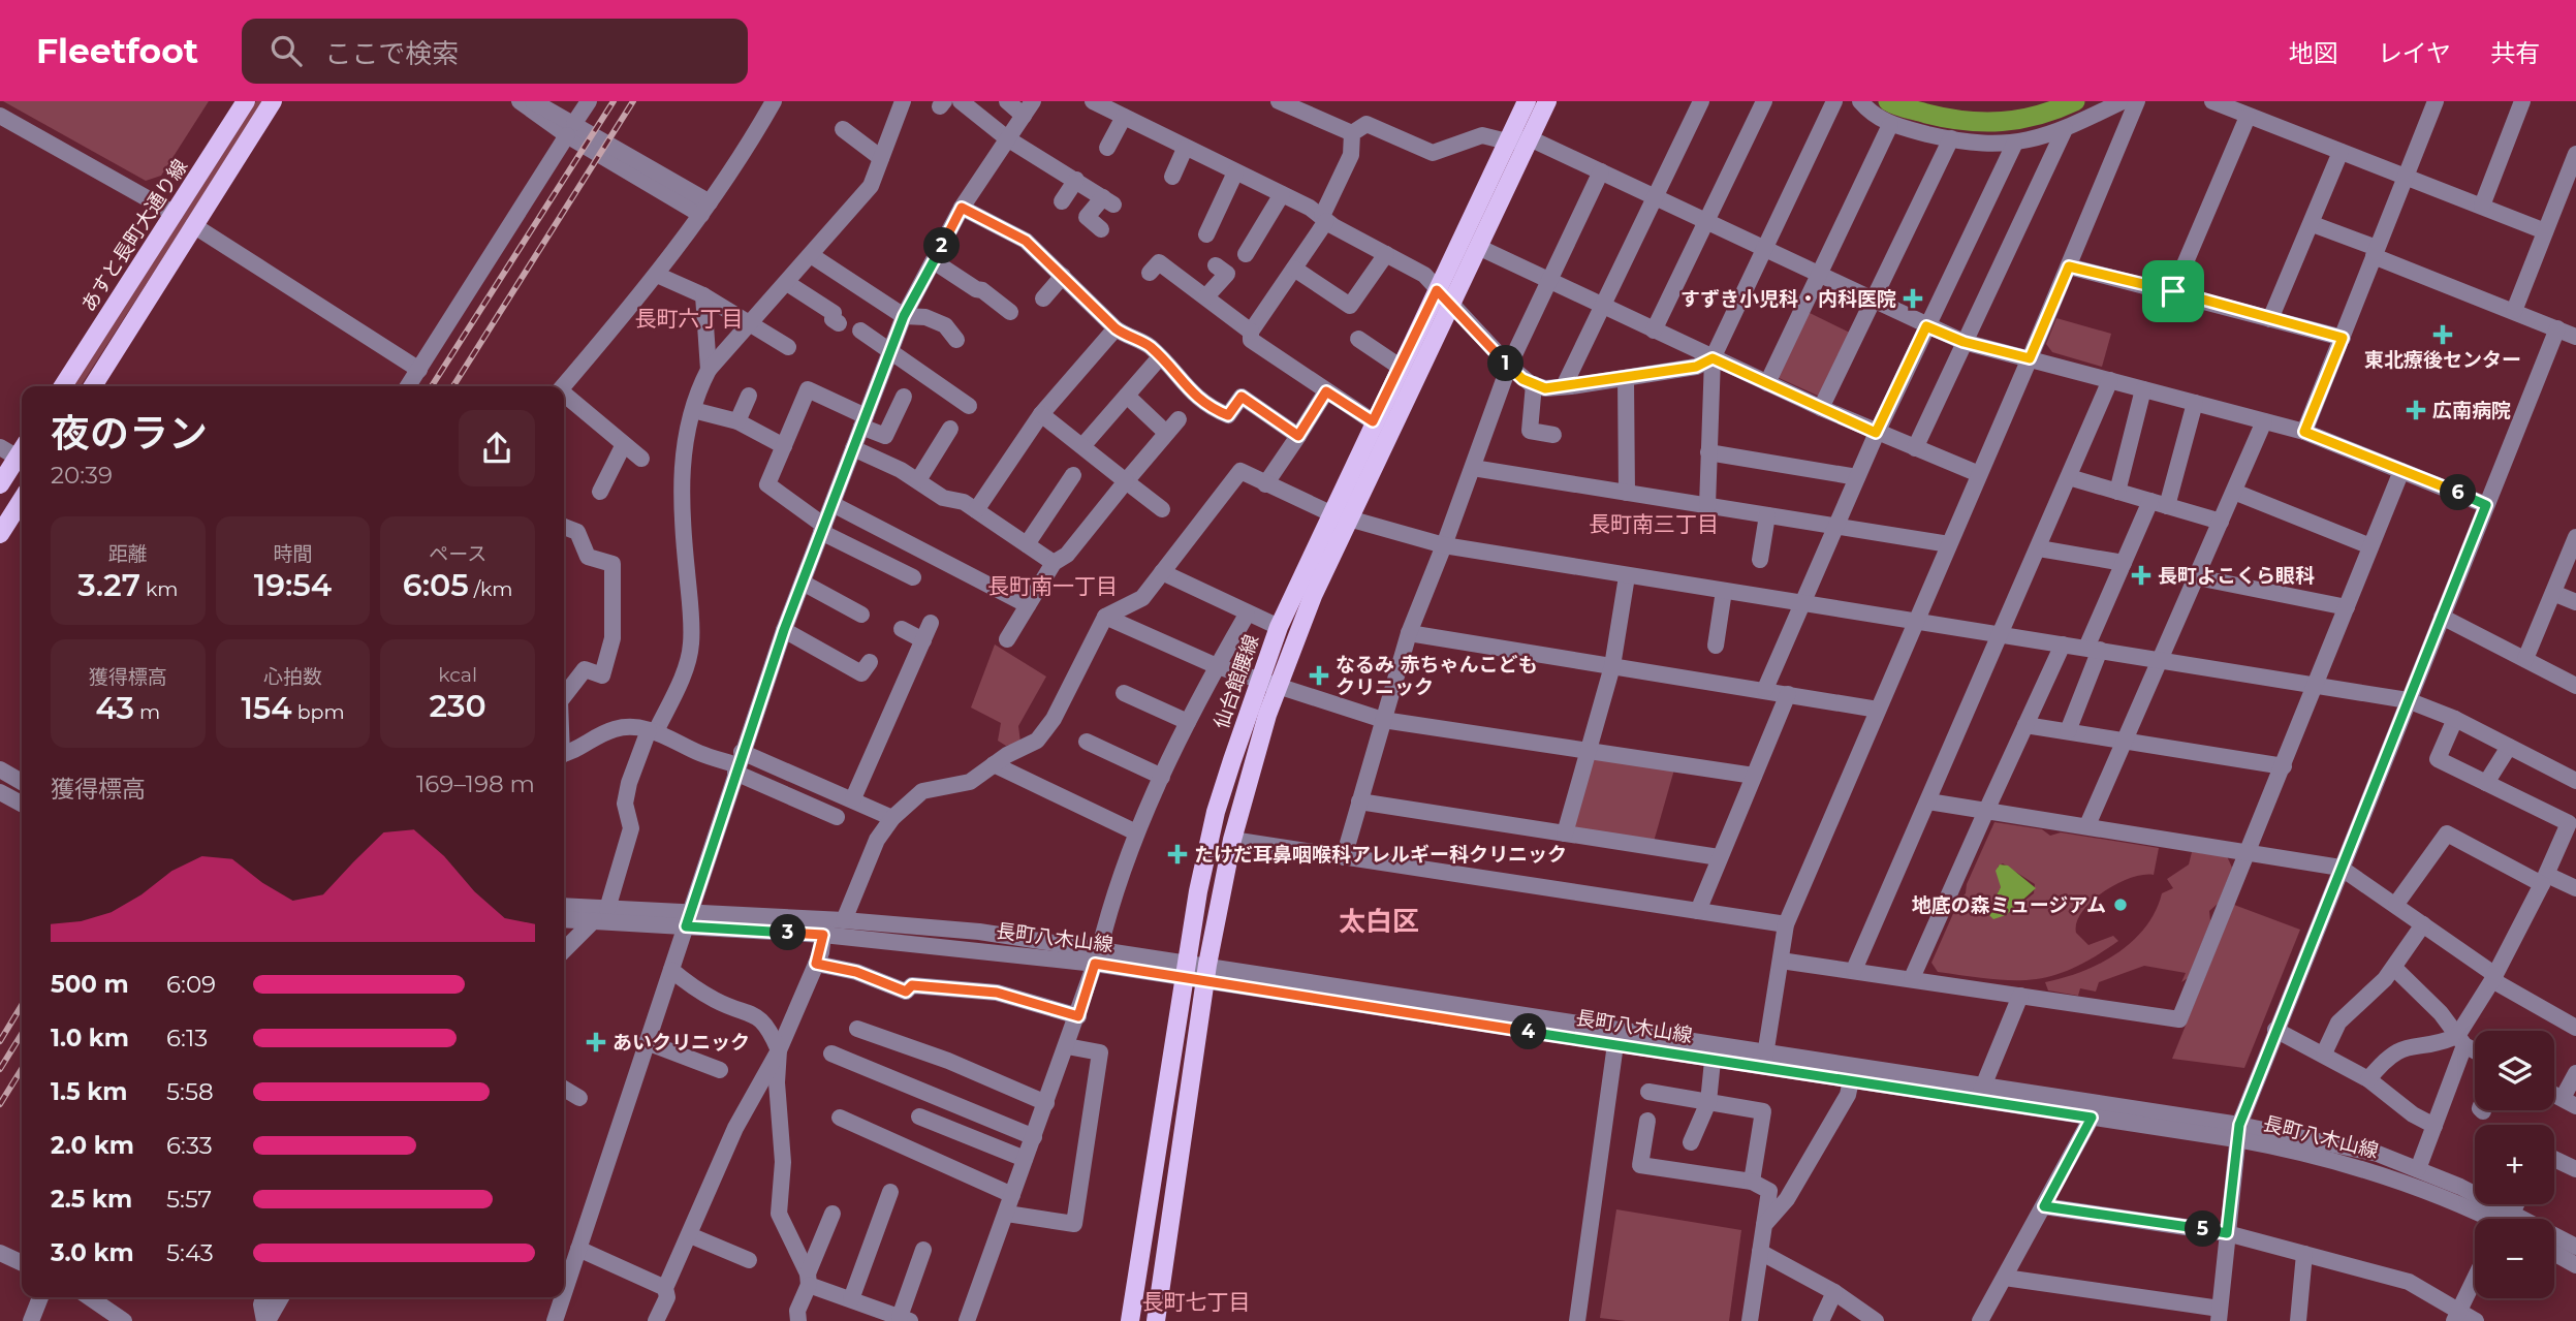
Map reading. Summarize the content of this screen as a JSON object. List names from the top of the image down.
{
  "streets": {
    "main road": ["あすと長町大通り線", "仙台館腰線"],
    "street": ["長町八木山線"]
  },
  "crossings": [
    ["仙台館腰線", "長町八木山線"]
  ],
  "districts": [
    "長町六丁目",
    "長町南三丁目",
    "長町南一丁目",
    "太白区",
    "長町七丁目"
  ],
  "places": {
    "health": [
      "すずき小児科・内科医院",
      "東北療後センター",
      "広南病院",
      "長町よこくら眼科",
      "なるみ 赤ちゃんこども クリニック",
      "たけだ耳鼻咽喉科アレルギー科クリニック",
      "あいクリニック"
    ],
    "other": ["地底の森ミュージアム"]
  },
  "page": {
    "header": "Fleetfoot",
    "search": "ここで検索",
    "nav": ["地図", "レイヤ", "共有"],
    "pins": [
      "2",
      "1",
      "6",
      "3",
      "4",
      "5"
    ],
    "heading": ["夜のラン", "20:39"],
    "stats": [
      ["距離", "3.27 km"],
      ["時間", "19:54"],
      ["ペース", "6:05 /km"],
      ["獲得標高", "43 m"],
      ["心拍数", "154 bpm"],
      ["kcal", "230"]
    ],
    "chart": ["獲得標高", "169–198 m"],
    "list": [
      {
        "name": "500 m",
        "note": "6:09"
      },
      {
        "name": "1.0 km",
        "note": "6:13"
      },
      {
        "name": "1.5 km",
        "note": "5:58"
      },
      {
        "name": "2.0 km",
        "note": "6:33"
      },
      {
        "name": "2.5 km",
        "note": "5:57"
      },
      {
        "name": "3.0 km",
        "note": "5:43"
      }
    ],
    "map_buttons": ["+", "−"]
  }
}
